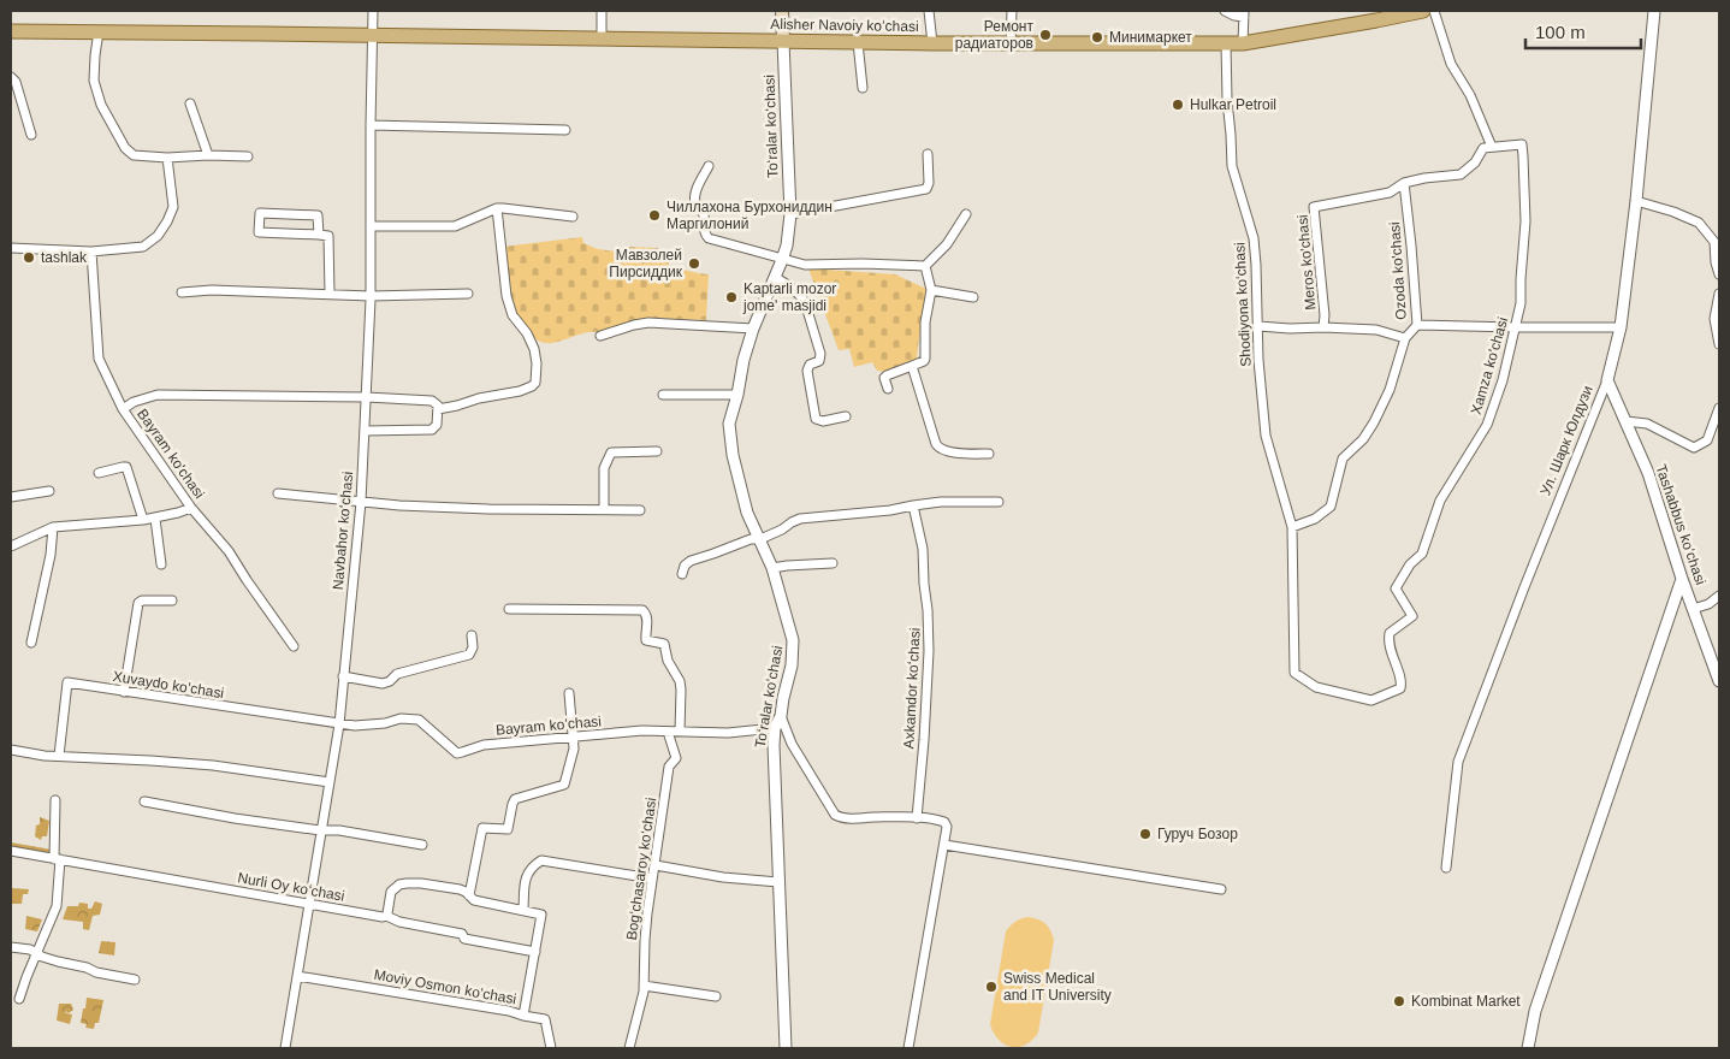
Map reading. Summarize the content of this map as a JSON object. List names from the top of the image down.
{
  "streets": {
    "main road": ["Alisher Navoiy koʻchasi", "Toʻralar koʻchasi"],
    "street": [
      "Meros ko'chasi",
      "Ozoda ko'chasi",
      "Shodiyona koʻchasi",
      "Xamza ko'chasi",
      "Ул. Шарк Юлдузи",
      "Bayram ko'chasi",
      "Tashabbus koʻchasi",
      "Navbahor koʻchasi",
      "Xuvaydo koʻchasi",
      "Axkamdor koʻchasi",
      "Bayram koʻchasi",
      "Bogʻchasaroy koʻchasi",
      "Nurli Oy koʻchasi",
      "Moviy Osmon koʻchasi"
    ]
  },
  "crossings": [
    ["Alisher Navoiy koʻchasi", "Toʻralar koʻchasi"],
    ["Alisher Navoiy koʻchasi", "Shodiyona koʻchasi"],
    ["Alisher Navoiy koʻchasi", "Navbahor koʻchasi"],
    ["Toʻralar koʻchasi", "Bayram koʻchasi"],
    ["Meros ko'chasi", "Ozoda ko'chasi"],
    ["Meros ko'chasi", "Shodiyona koʻchasi"],
    ["Meros ko'chasi", "Xamza ko'chasi"],
    ["Ozoda ko'chasi", "Shodiyona koʻchasi"],
    ["Shodiyona koʻchasi", "Xamza ko'chasi"],
    ["Ул. Шарк Юлдузи", "Tashabbus koʻchasi"],
    ["Navbahor koʻchasi", "Xuvaydo koʻchasi"],
    ["Navbahor koʻchasi", "Bayram koʻchasi"],
    ["Navbahor koʻchasi", "Nurli Oy koʻchasi"],
    ["Navbahor koʻchasi", "Moviy Osmon koʻchasi"],
    ["Xuvaydo koʻchasi", "Bayram koʻchasi"],
    ["Bayram koʻchasi", "Bogʻchasaroy koʻchasi"],
    ["Nurli Oy koʻchasi", "Moviy Osmon koʻchasi"]
  ],
  "places": [
    "Ремонт радиаторов",
    "Минимаркет",
    "Hulkar Petroil",
    "Чиллахона Бурхониддин Маргилоний",
    "tashlak",
    "Мавзолей Пирсиддик",
    "Kaptarli mozor jome' masjidi",
    "Гуруч Бозор",
    "Swiss Medical and IT University",
    "Kombinat Market"
  ],
  "scale_bar": "100 m"
}
